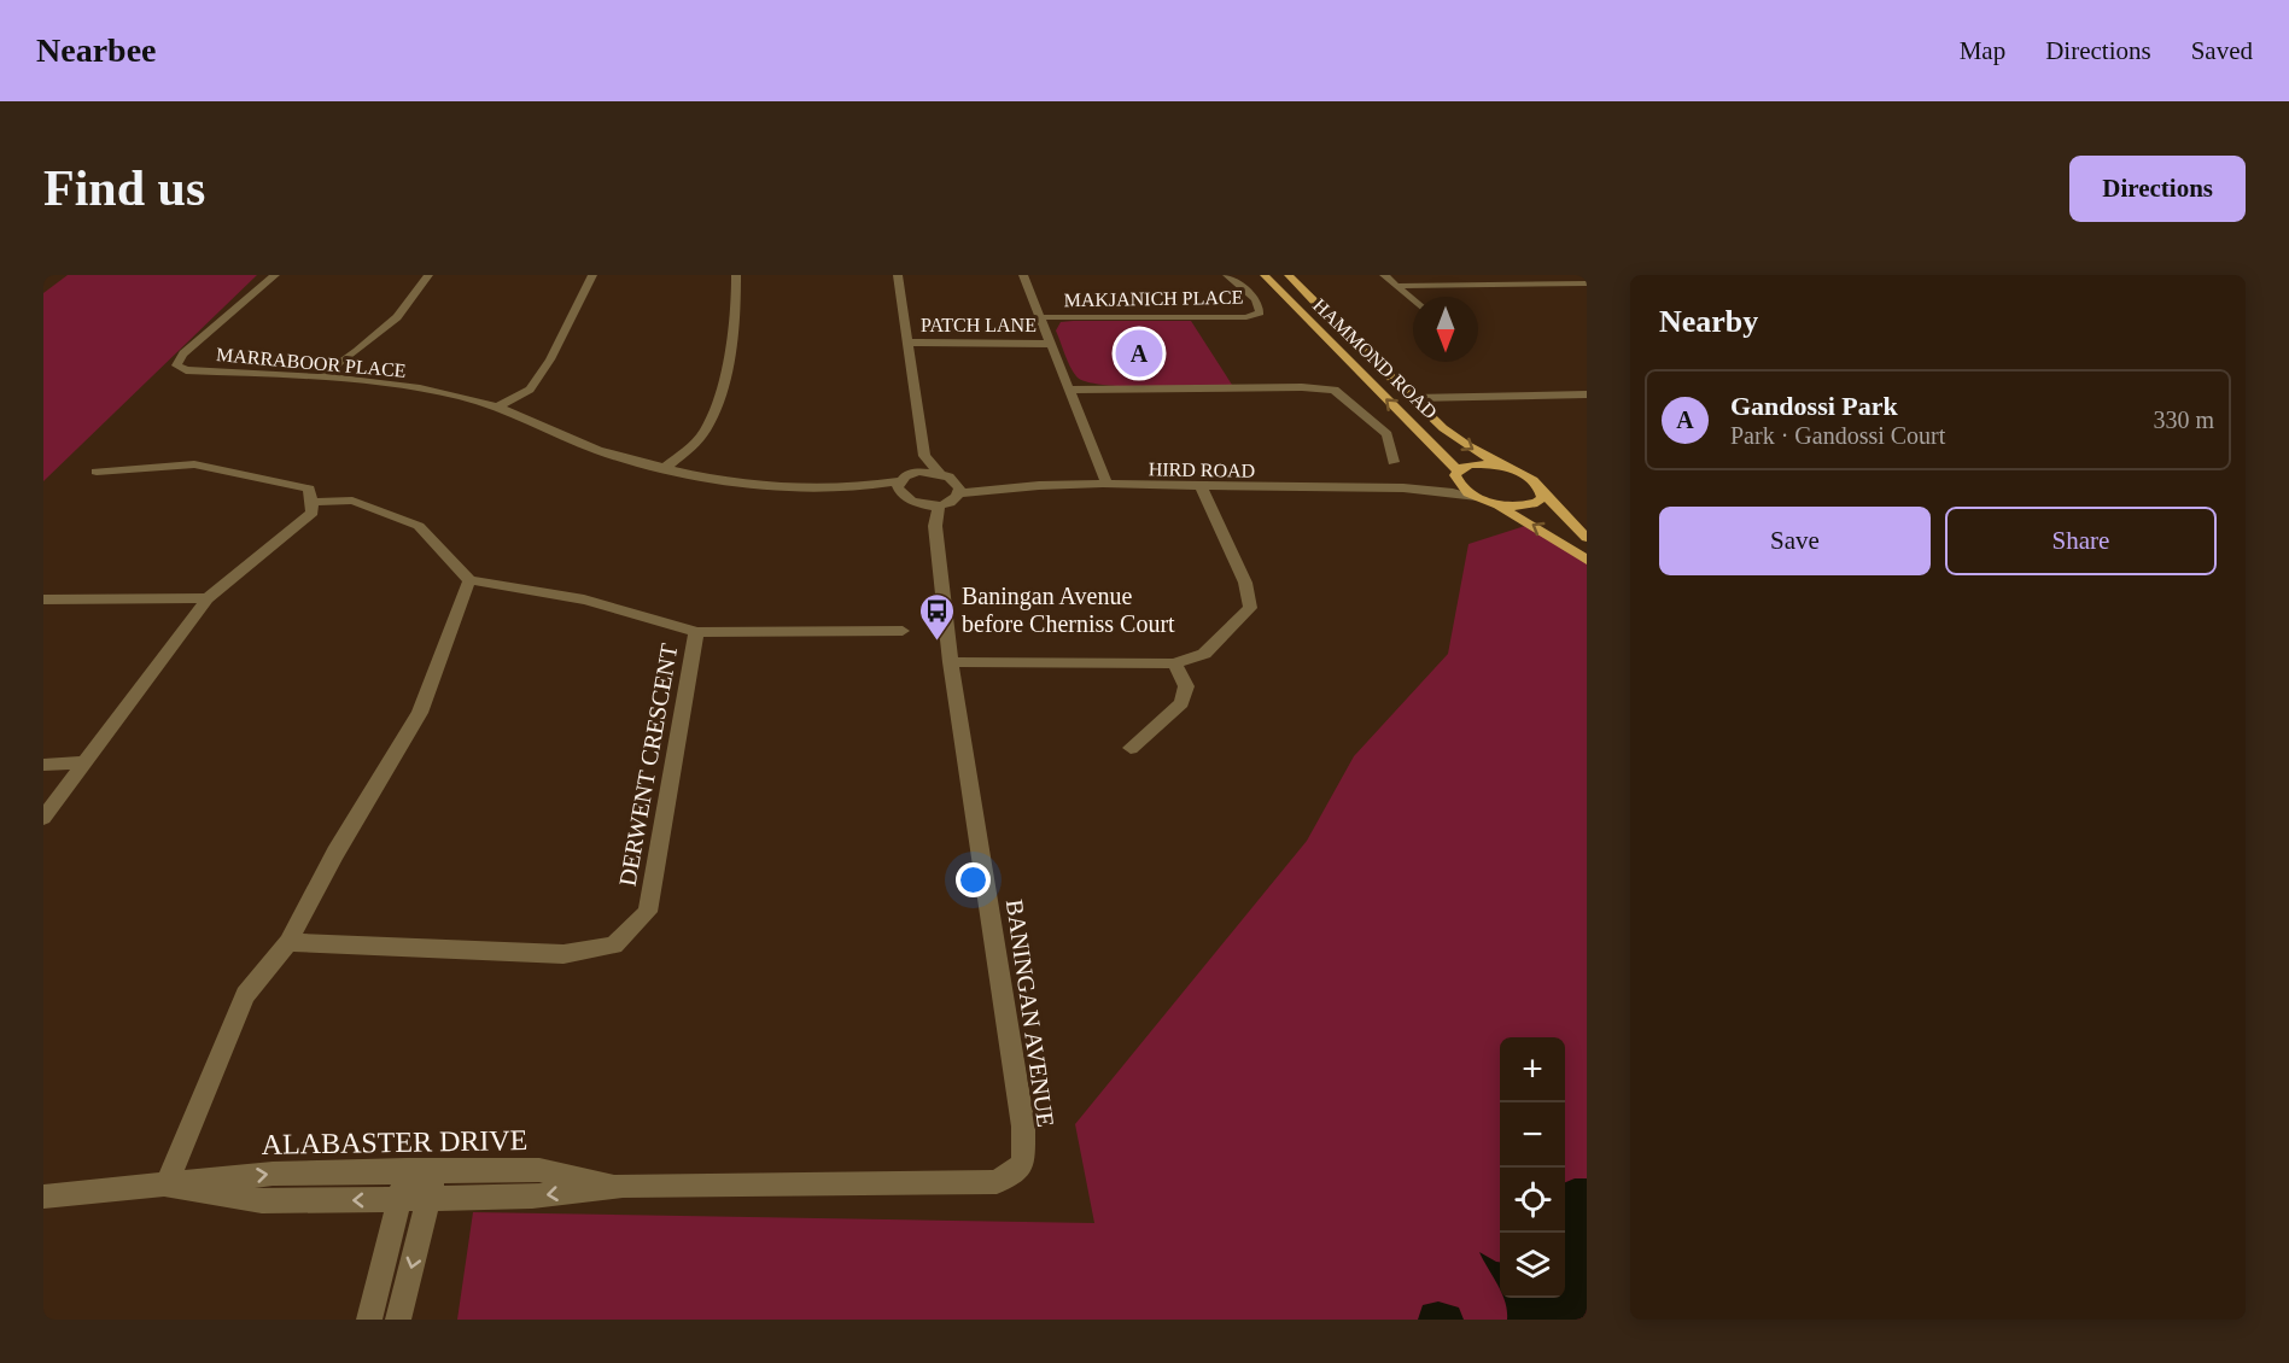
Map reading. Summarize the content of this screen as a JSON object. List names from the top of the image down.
{
  "streets": {
    "main road": ["HAMMOND ROAD"],
    "street": [
      "MAKJANICH PLACE",
      "PATCH LANE",
      "MARRABOOR PLACE",
      "HIRD ROAD",
      "DERWENT CRESCENT",
      "BANINGAN AVENUE",
      "ALABASTER DRIVE"
    ]
  },
  "crossings": [
    ["HAMMOND ROAD", "HIRD ROAD"],
    ["MARRABOOR PLACE", "BANINGAN AVENUE"],
    ["BANINGAN AVENUE", "ALABASTER DRIVE"]
  ],
  "places": {
    "bus stop": ["Baningan Avenue before Cherniss Court"]
  },
  "north": "bottom",
  "page": {
    "header": "Nearbee",
    "nav": ["Map", "Directions", "Saved"],
    "buttons": [
      "Directions",
      ["Save", "Share"]
    ],
    "title": "Find us",
    "heading": "Nearby",
    "pins": "A",
    "list": [
      {
        "mark": "A",
        "name": "Gandossi Park",
        "note": "Park · Gandossi Court",
        "value": "330 m"
      }
    ],
    "map_buttons": ["+", "−"]
  }
}
